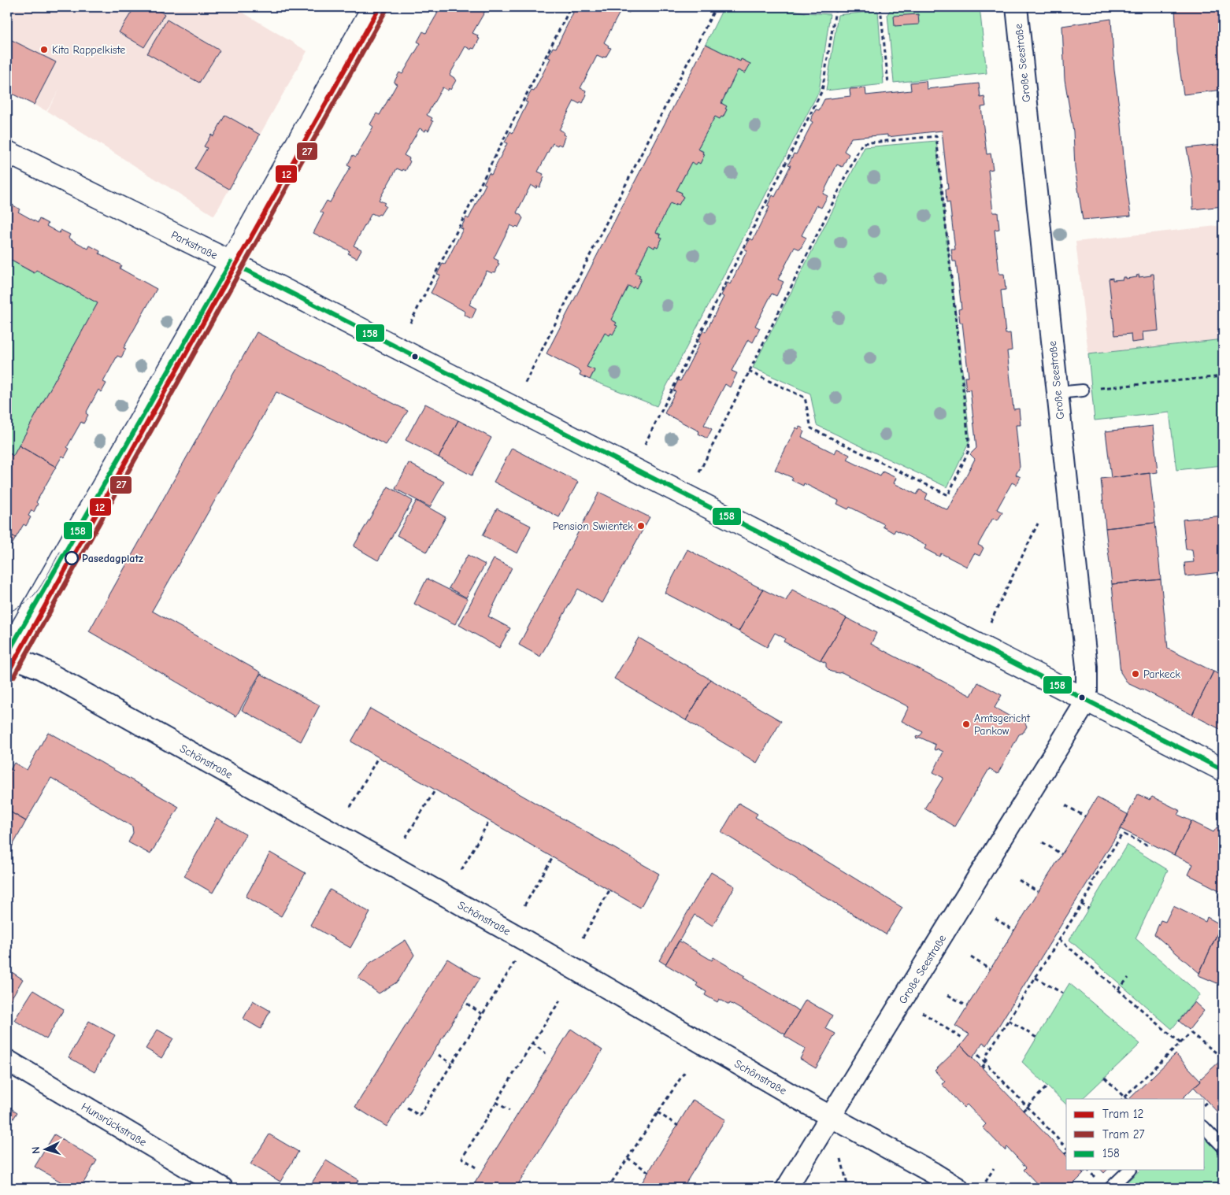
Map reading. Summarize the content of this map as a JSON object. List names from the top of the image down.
{
  "streets": {
    "street": [
      "Große Seestraße",
      "Parkstraße",
      "Schönstraße",
      "Hunsrückstraße"
    ]
  },
  "crossings": [
    ["Große Seestraße", "Parkstraße"],
    ["Große Seestraße", "Schönstraße"]
  ],
  "places": [
    "Kita Rappelkiste",
    "Pension Swientek",
    "Pasedagplatz",
    "Parkeck",
    "Amtsgericht Pankow"
  ],
  "lines": ["tram line 12", "tram line 27", "transit line 158"],
  "legend": ["Tram 12", "Tram 27", "158"],
  "north": "left"
}
